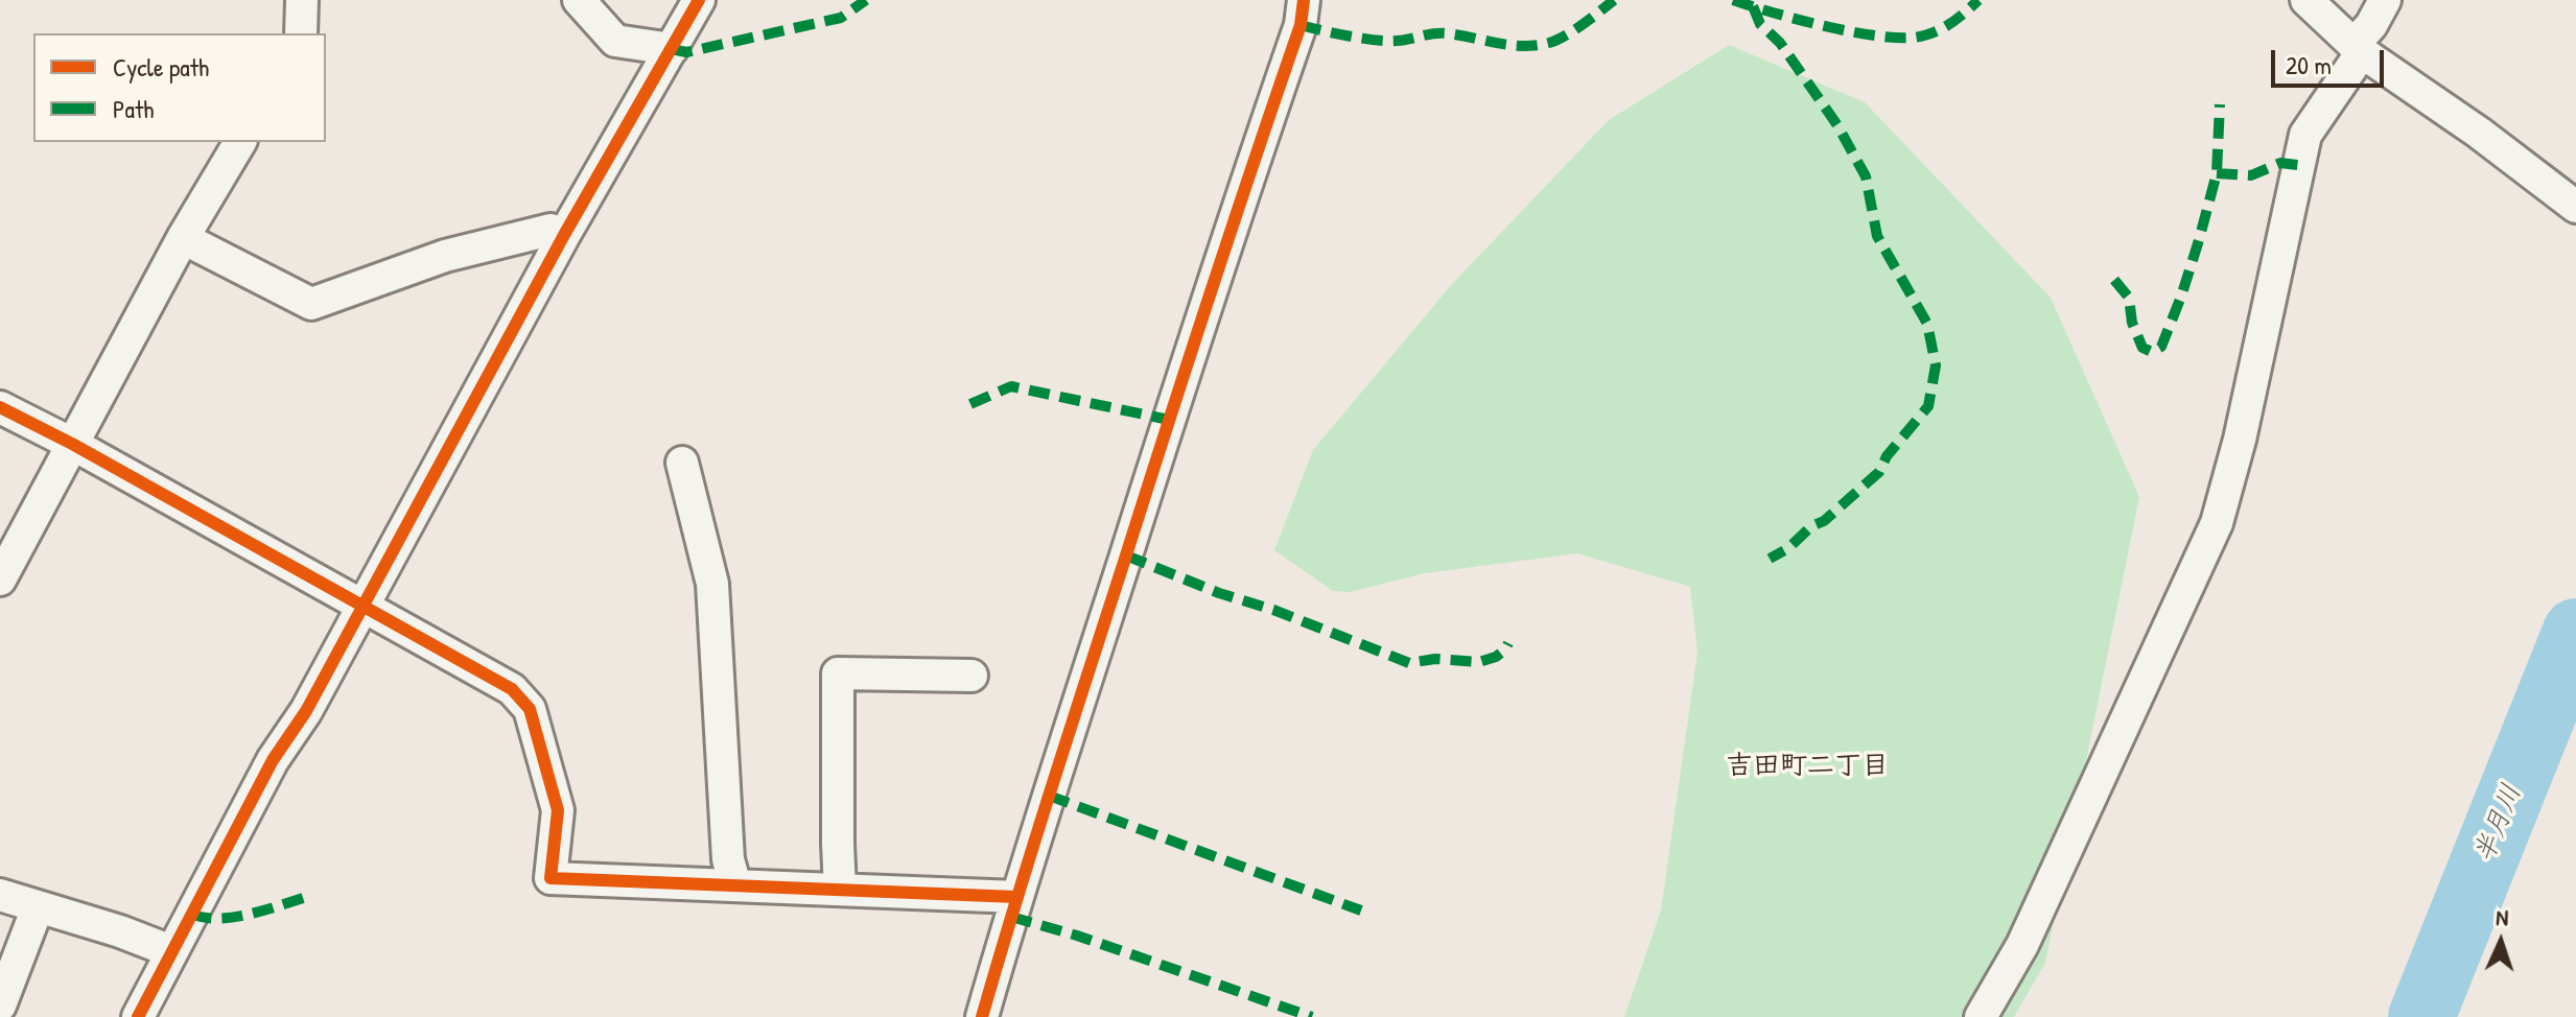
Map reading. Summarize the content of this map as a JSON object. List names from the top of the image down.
{
  "districts": ["吉田町二丁目"],
  "water": ["半月川"],
  "legend": ["Cycle path", "Path"],
  "scale_bar": "20 m",
  "north": "top"
}
